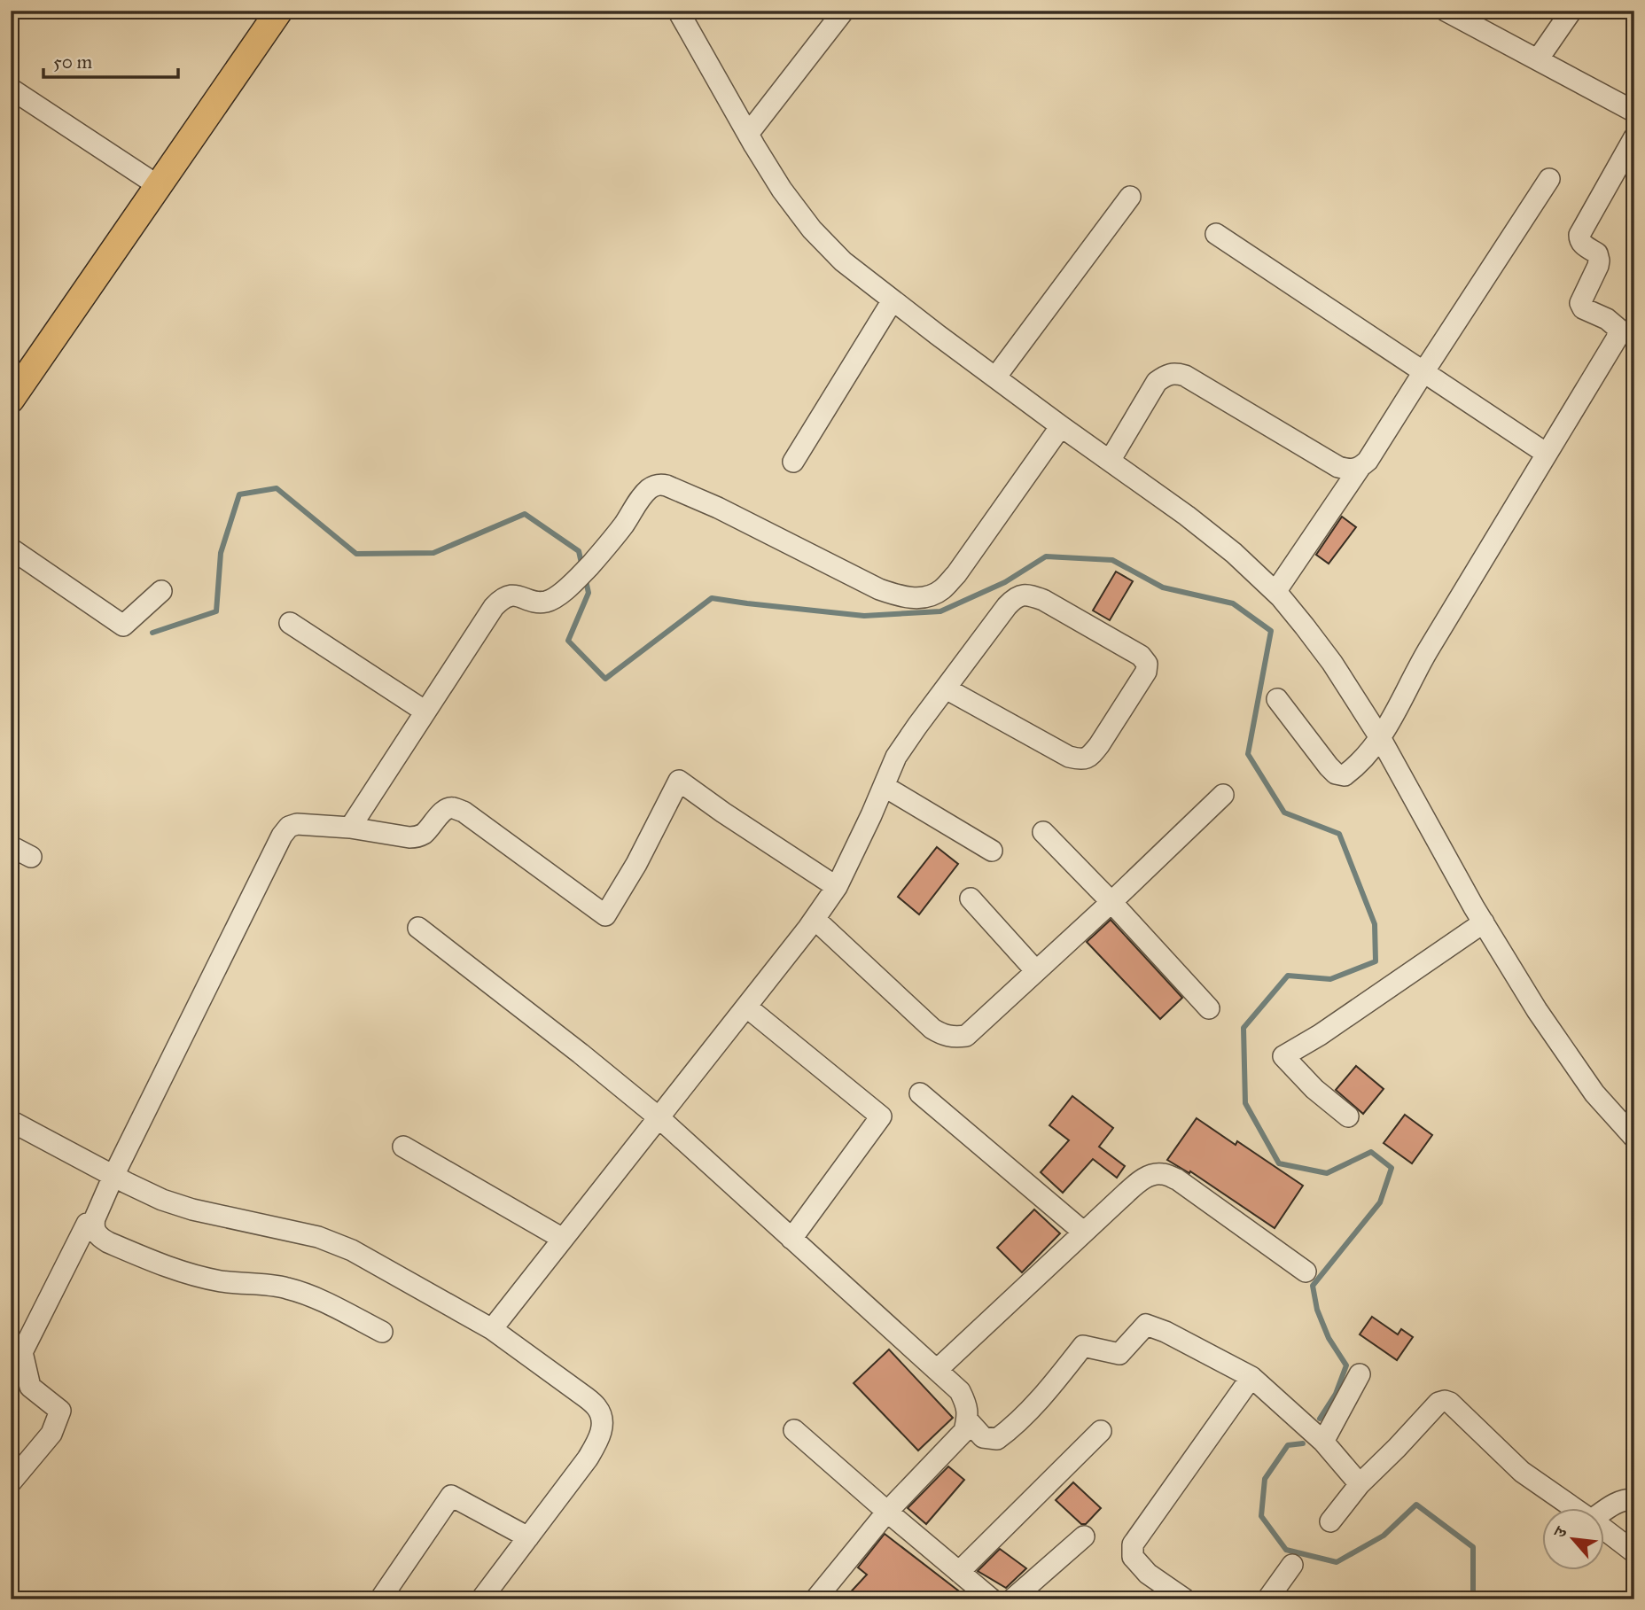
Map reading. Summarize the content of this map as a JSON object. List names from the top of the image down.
{
  "scale_bar": "50 m",
  "north": "top left"
}
